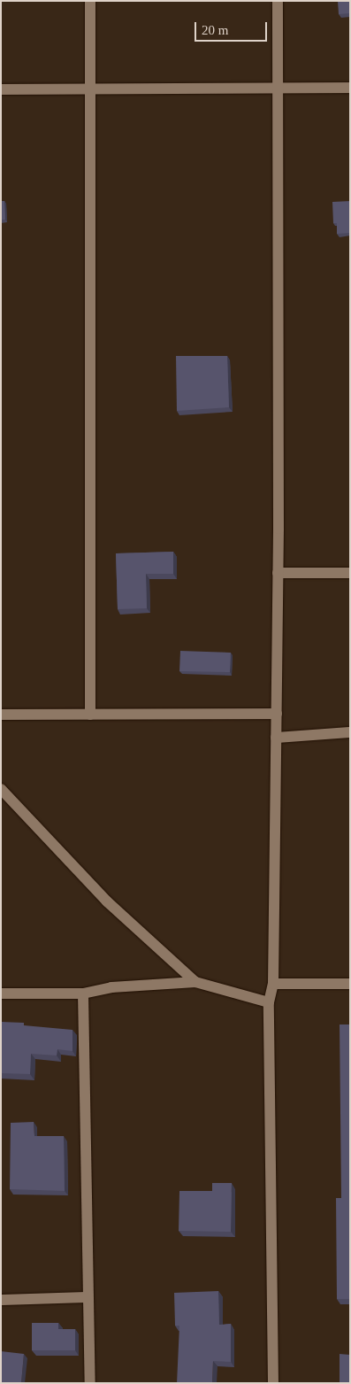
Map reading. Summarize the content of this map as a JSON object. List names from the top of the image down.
{
  "scale_bar": "20 m"
}
